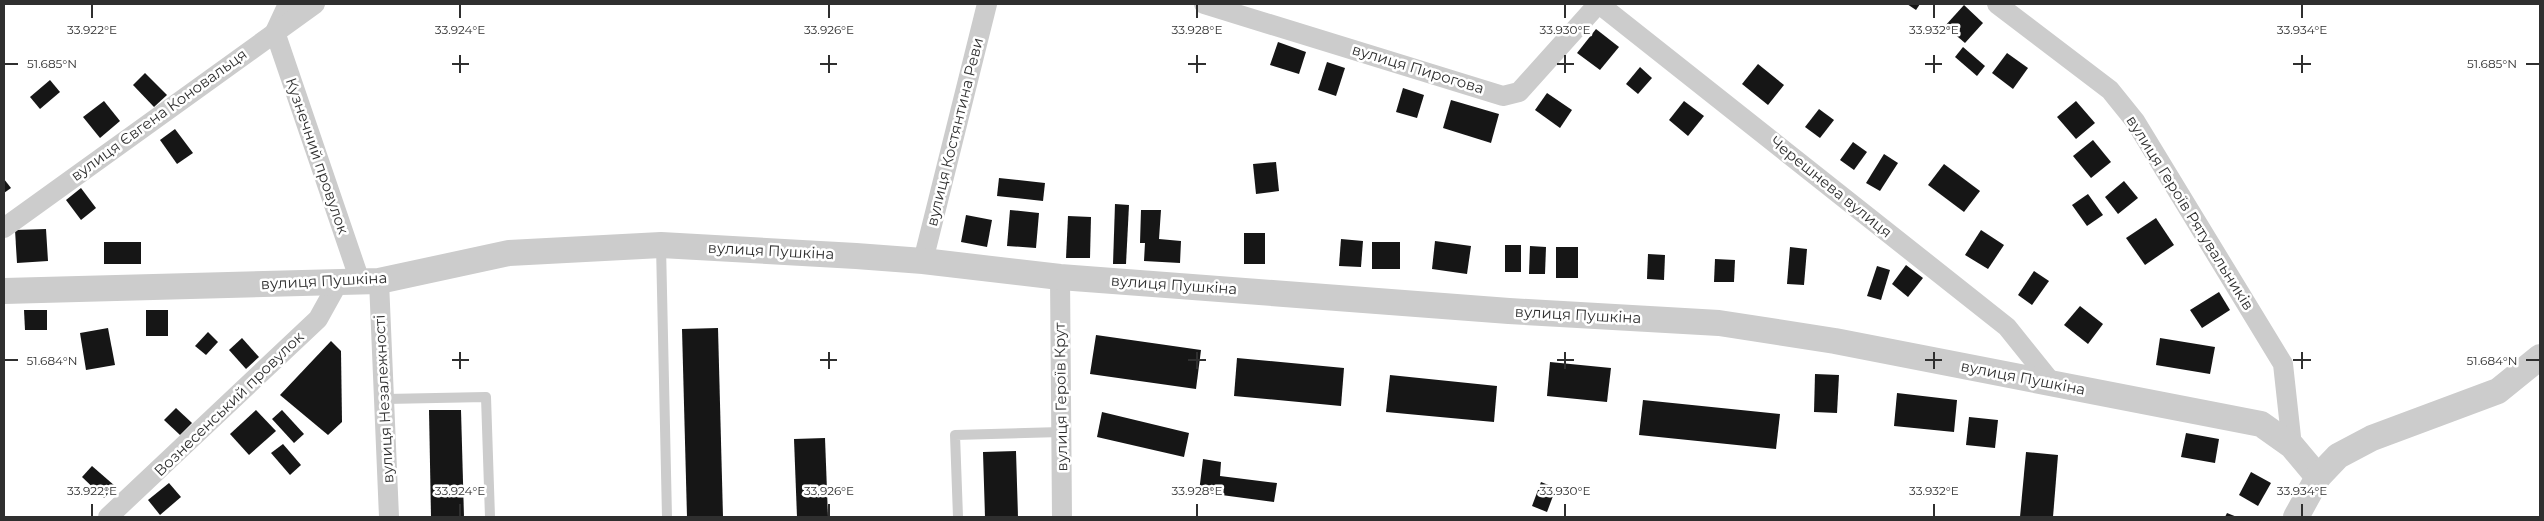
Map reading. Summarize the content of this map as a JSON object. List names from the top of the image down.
{
  "streets": {
    "street": [
      "вулиця Пирогова",
      "вулиця Євгена Коновальця",
      "вулиця Костянтина Реви",
      "Кузнечний провулок",
      "Черешнева вулиця",
      "вулиця Героїв Рятувальників",
      "вулиця Пушкіна",
      "вулиця Героїв Крут",
      "вулиця Незалежності",
      "Вознесенський провулок"
    ]
  },
  "crossings": [
    ["вулиця Пирогова", "Черешнева вулиця"],
    ["вулиця Євгена Коновальця", "Кузнечний провулок"],
    ["вулиця Костянтина Реви", "вулиця Пушкіна"],
    ["Кузнечний провулок", "вулиця Пушкіна"],
    ["Кузнечний провулок", "вулиця Незалежності"],
    ["Кузнечний провулок", "Вознесенський провулок"],
    ["Черешнева вулиця", "вулиця Пушкіна"],
    ["вулиця Героїв Рятувальників", "вулиця Пушкіна"],
    ["вулиця Пушкіна", "вулиця Героїв Крут"],
    ["вулиця Пушкіна", "вулиця Незалежності"],
    ["вулиця Пушкіна", "Вознесенський провулок"],
    ["вулиця Незалежності", "Вознесенський провулок"]
  ],
  "coordinates": [
    "33.922°E",
    "33.924°E",
    "33.926°E",
    "33.928°E",
    "33.930°E",
    "33.932°E",
    "33.934°E",
    "51.685°N",
    "51.684°N"
  ]
}
